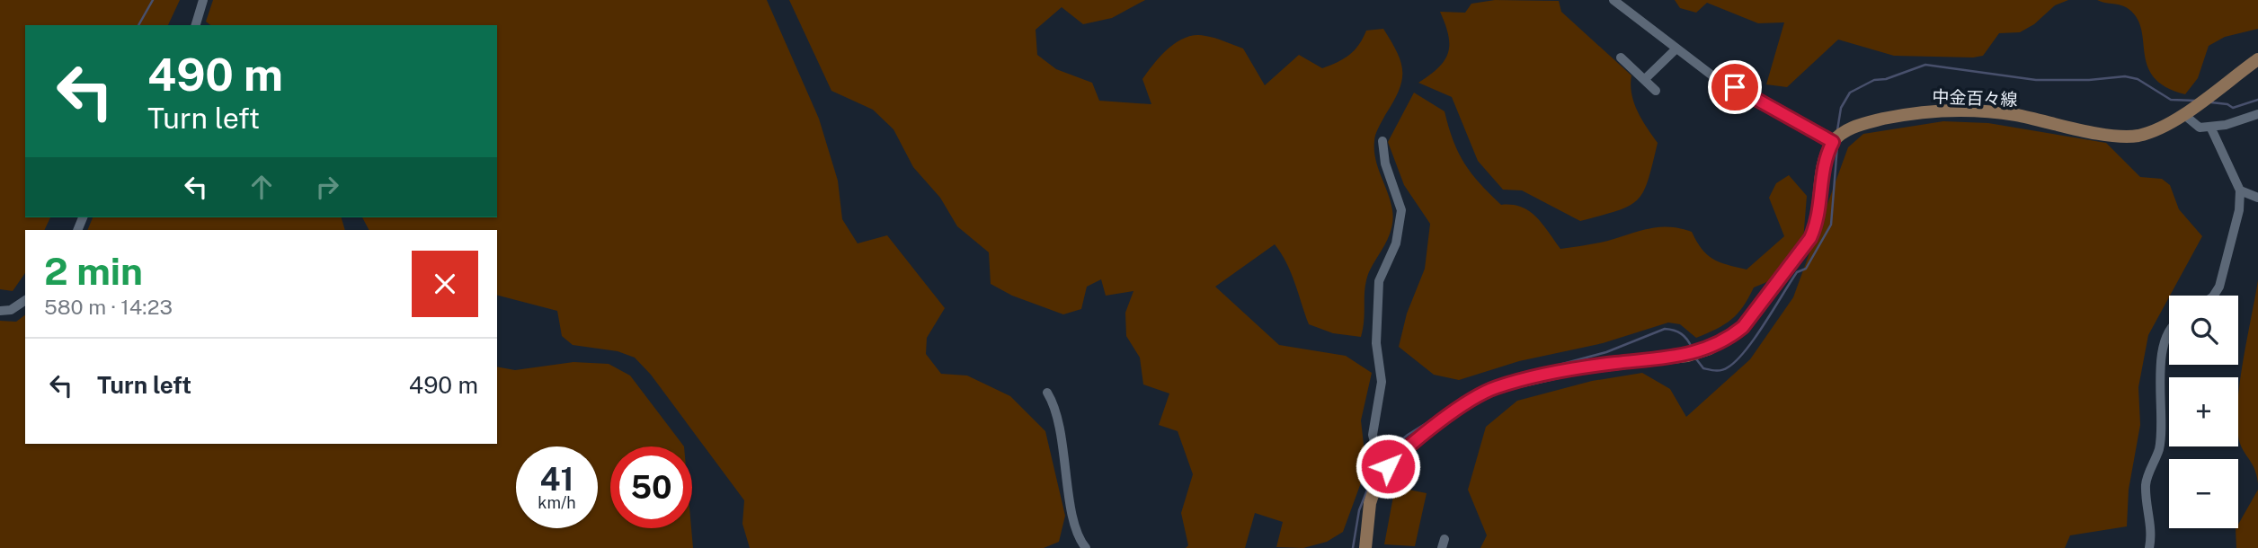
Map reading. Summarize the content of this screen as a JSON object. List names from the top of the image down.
{
  "streets": {
    "main road": ["中金百々線"]
  },
  "page": {
    "turn": ["490 m", "Turn left"],
    "heading": ["2 min", "580 m · 14:23"],
    "map_buttons": ["+", "−"],
    "list": [
      {
        "name": "Turn left",
        "value": "490 m"
      }
    ],
    "speed": "41 km/h",
    "limit": "50"
  }
}
